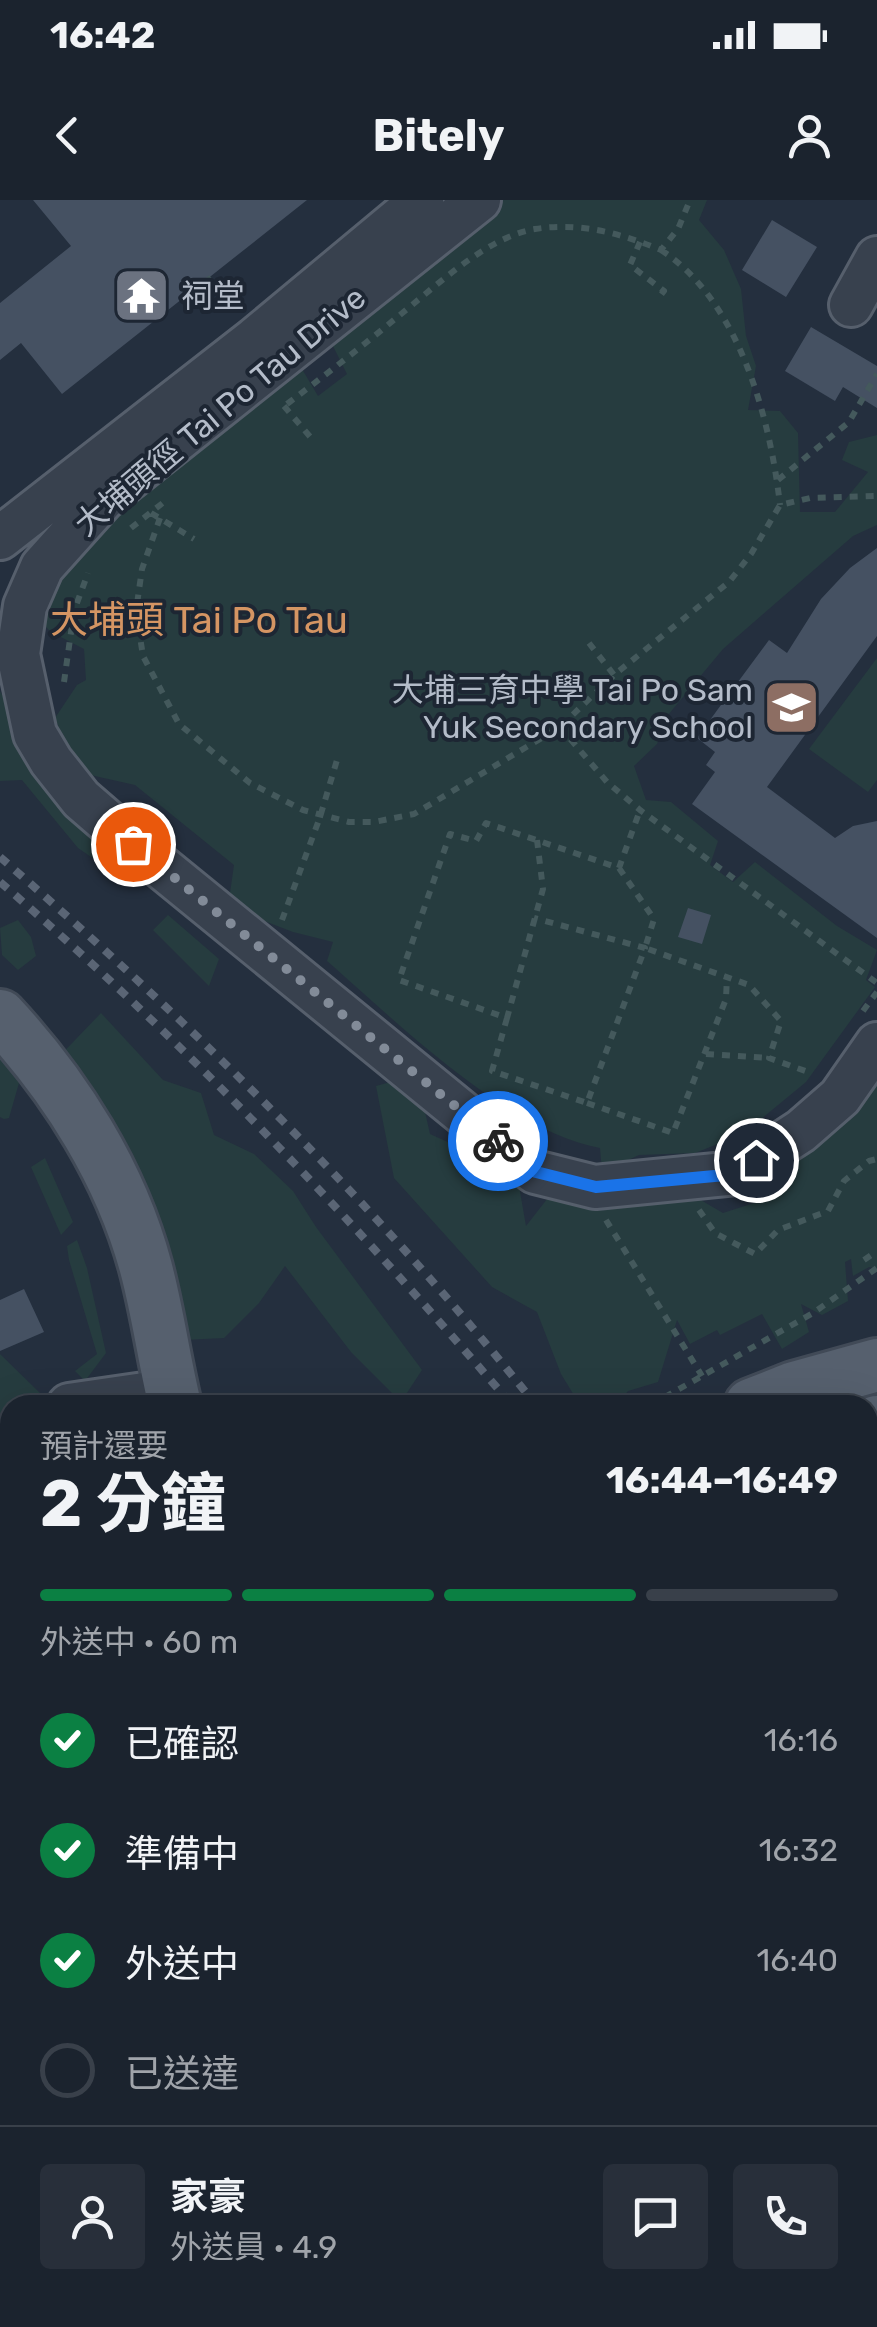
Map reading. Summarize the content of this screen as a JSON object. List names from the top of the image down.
{
  "streets": {
    "street": ["大埔頭徑 Tai Po Tau Drive"]
  },
  "districts": ["大埔頭 Tai Po Tau"],
  "places": {
    "temple": ["祠堂"],
    "school or university": ["大埔三育中學 Tai Po Sam Yuk Secondary School"]
  },
  "page": {
    "status": "16:42",
    "header": "Bitely",
    "heading": ["2 分鐘", "預計還要", "16:44–16:49"],
    "panel": ["家豪", "外送員 · 4.9"],
    "bar": "外送中 · 60 m",
    "list": [
      ["已確認", "16:16"],
      ["準備中", "16:32"],
      ["外送中", "16:40"],
      "已送達"
    ]
  }
}
